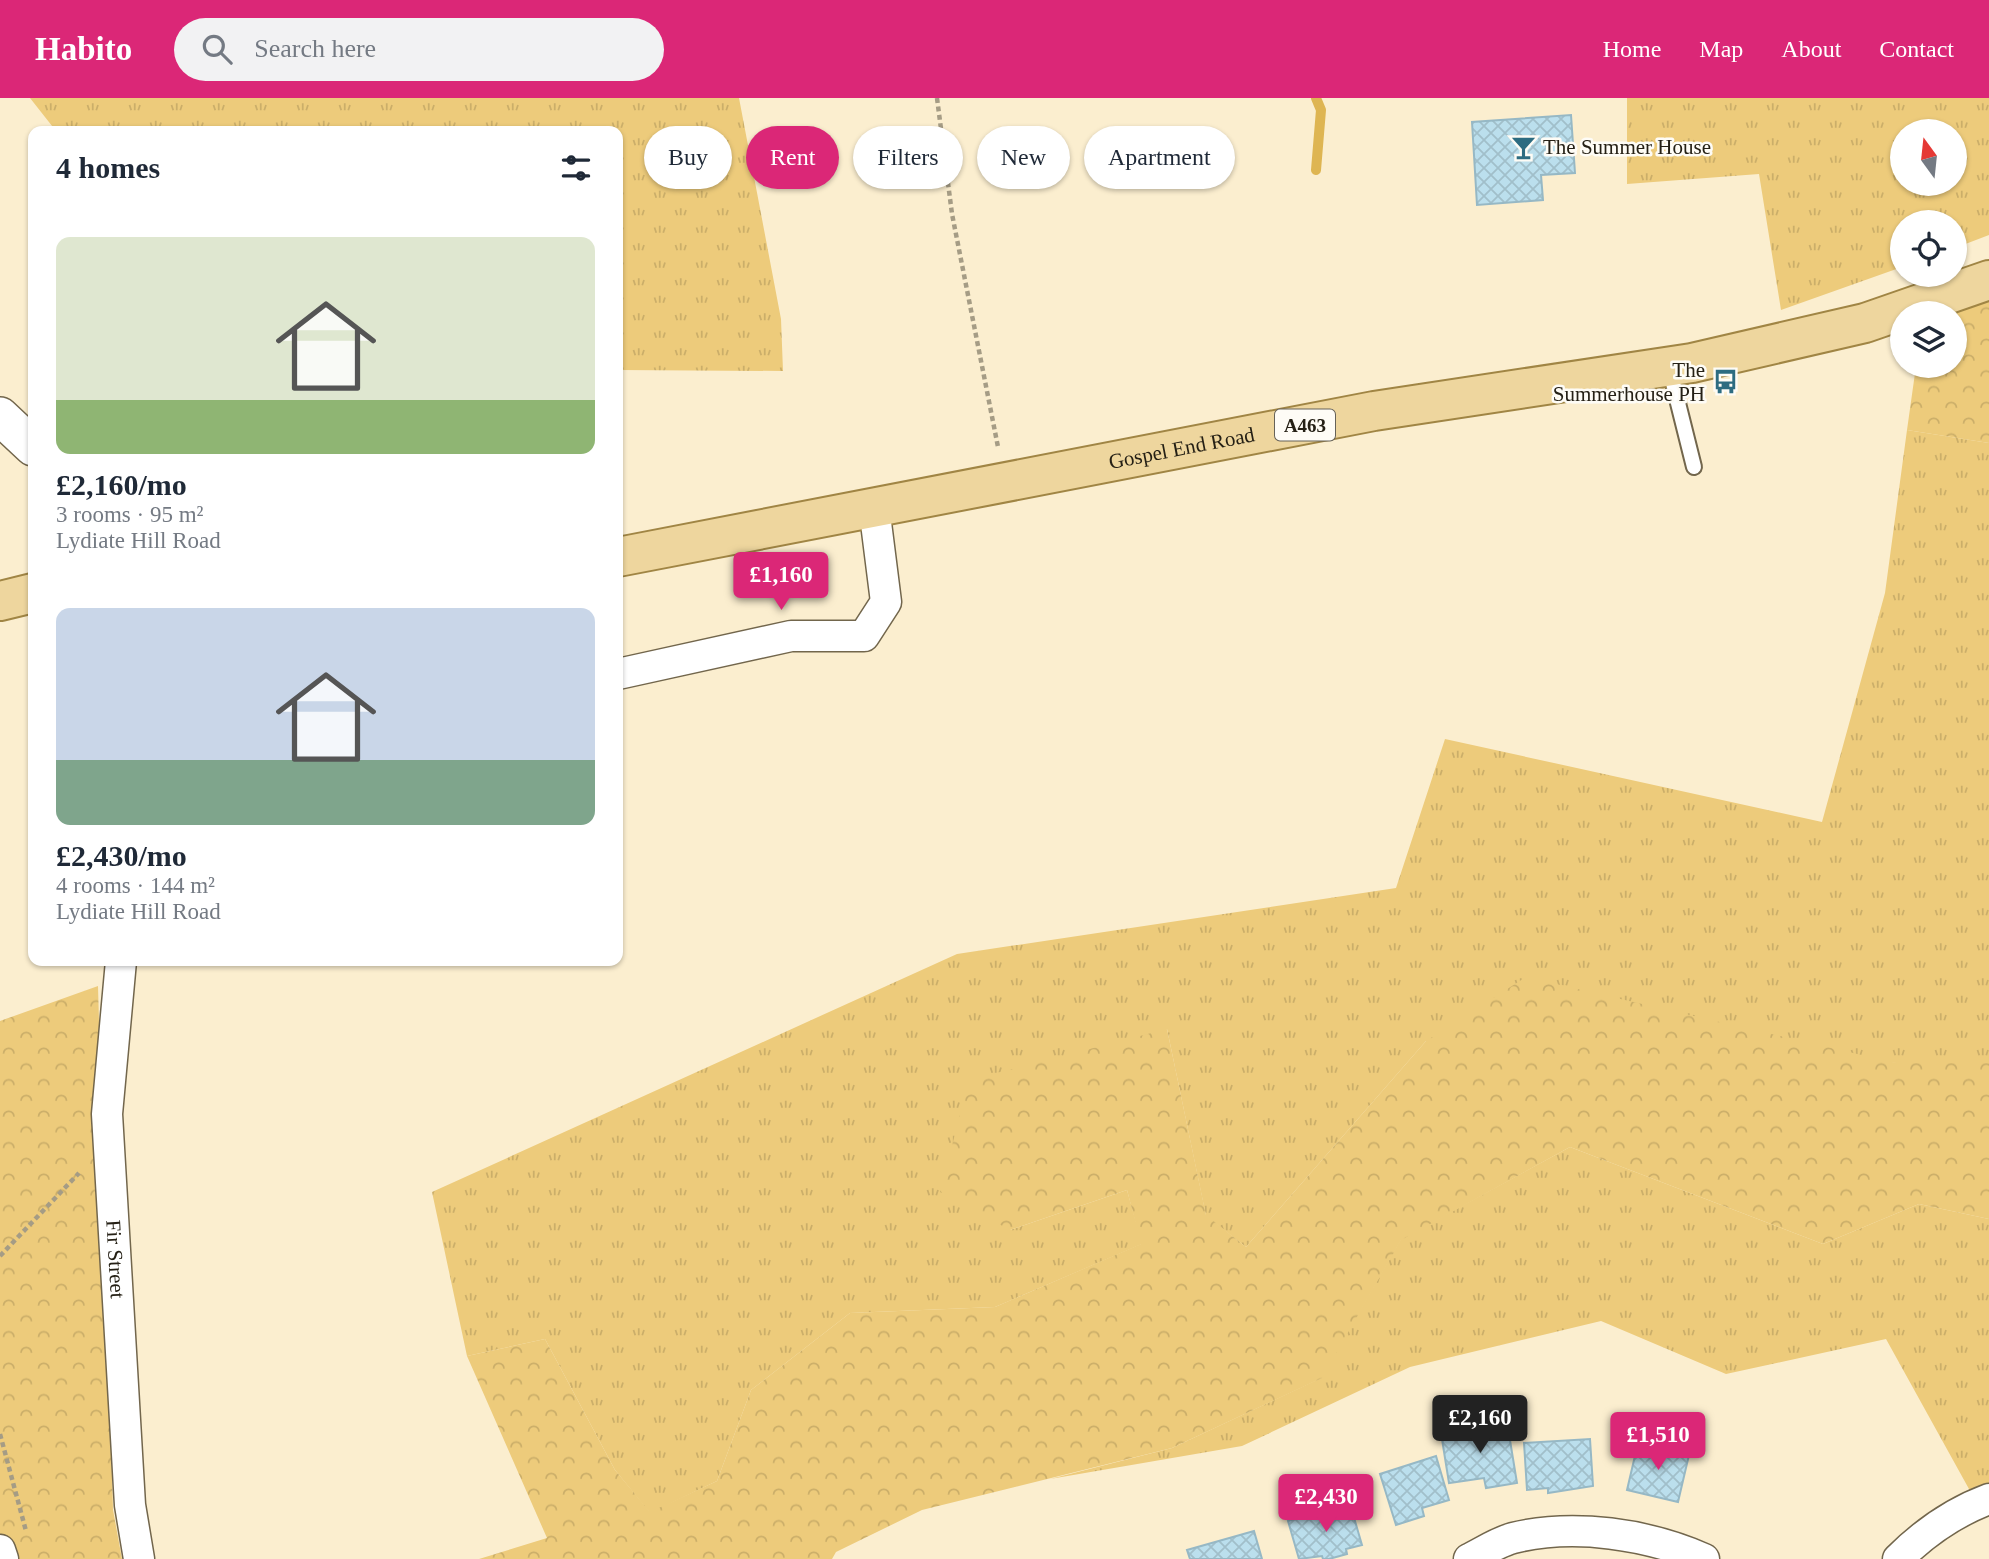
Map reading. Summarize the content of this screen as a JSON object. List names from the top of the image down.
{
  "streets": {
    "main road": ["A463", "Gospel End Road"],
    "street": ["Fir Street"]
  },
  "places": {
    "bar": ["The Summer House"],
    "bus stop": ["The Summerhouse PH"]
  },
  "north": "top",
  "page": {
    "header": "Habito",
    "search": "Search here",
    "nav": [
      "Home",
      "Map",
      "About",
      "Contact"
    ],
    "chip": [
      "Buy",
      "Rent",
      "Filters",
      "New",
      "Apartment"
    ],
    "heading": "4 homes",
    "list": [
      {
        "name": "£2,160/mo",
        "note": "3 rooms · 95 m² · Lydiate Hill Road"
      },
      {
        "name": "£2,430/mo",
        "note": "4 rooms · 144 m² · Lydiate Hill Road"
      }
    ],
    "price": [
      "£1,160",
      "£2,160",
      "£1,510",
      "£2,430"
    ]
  }
}
